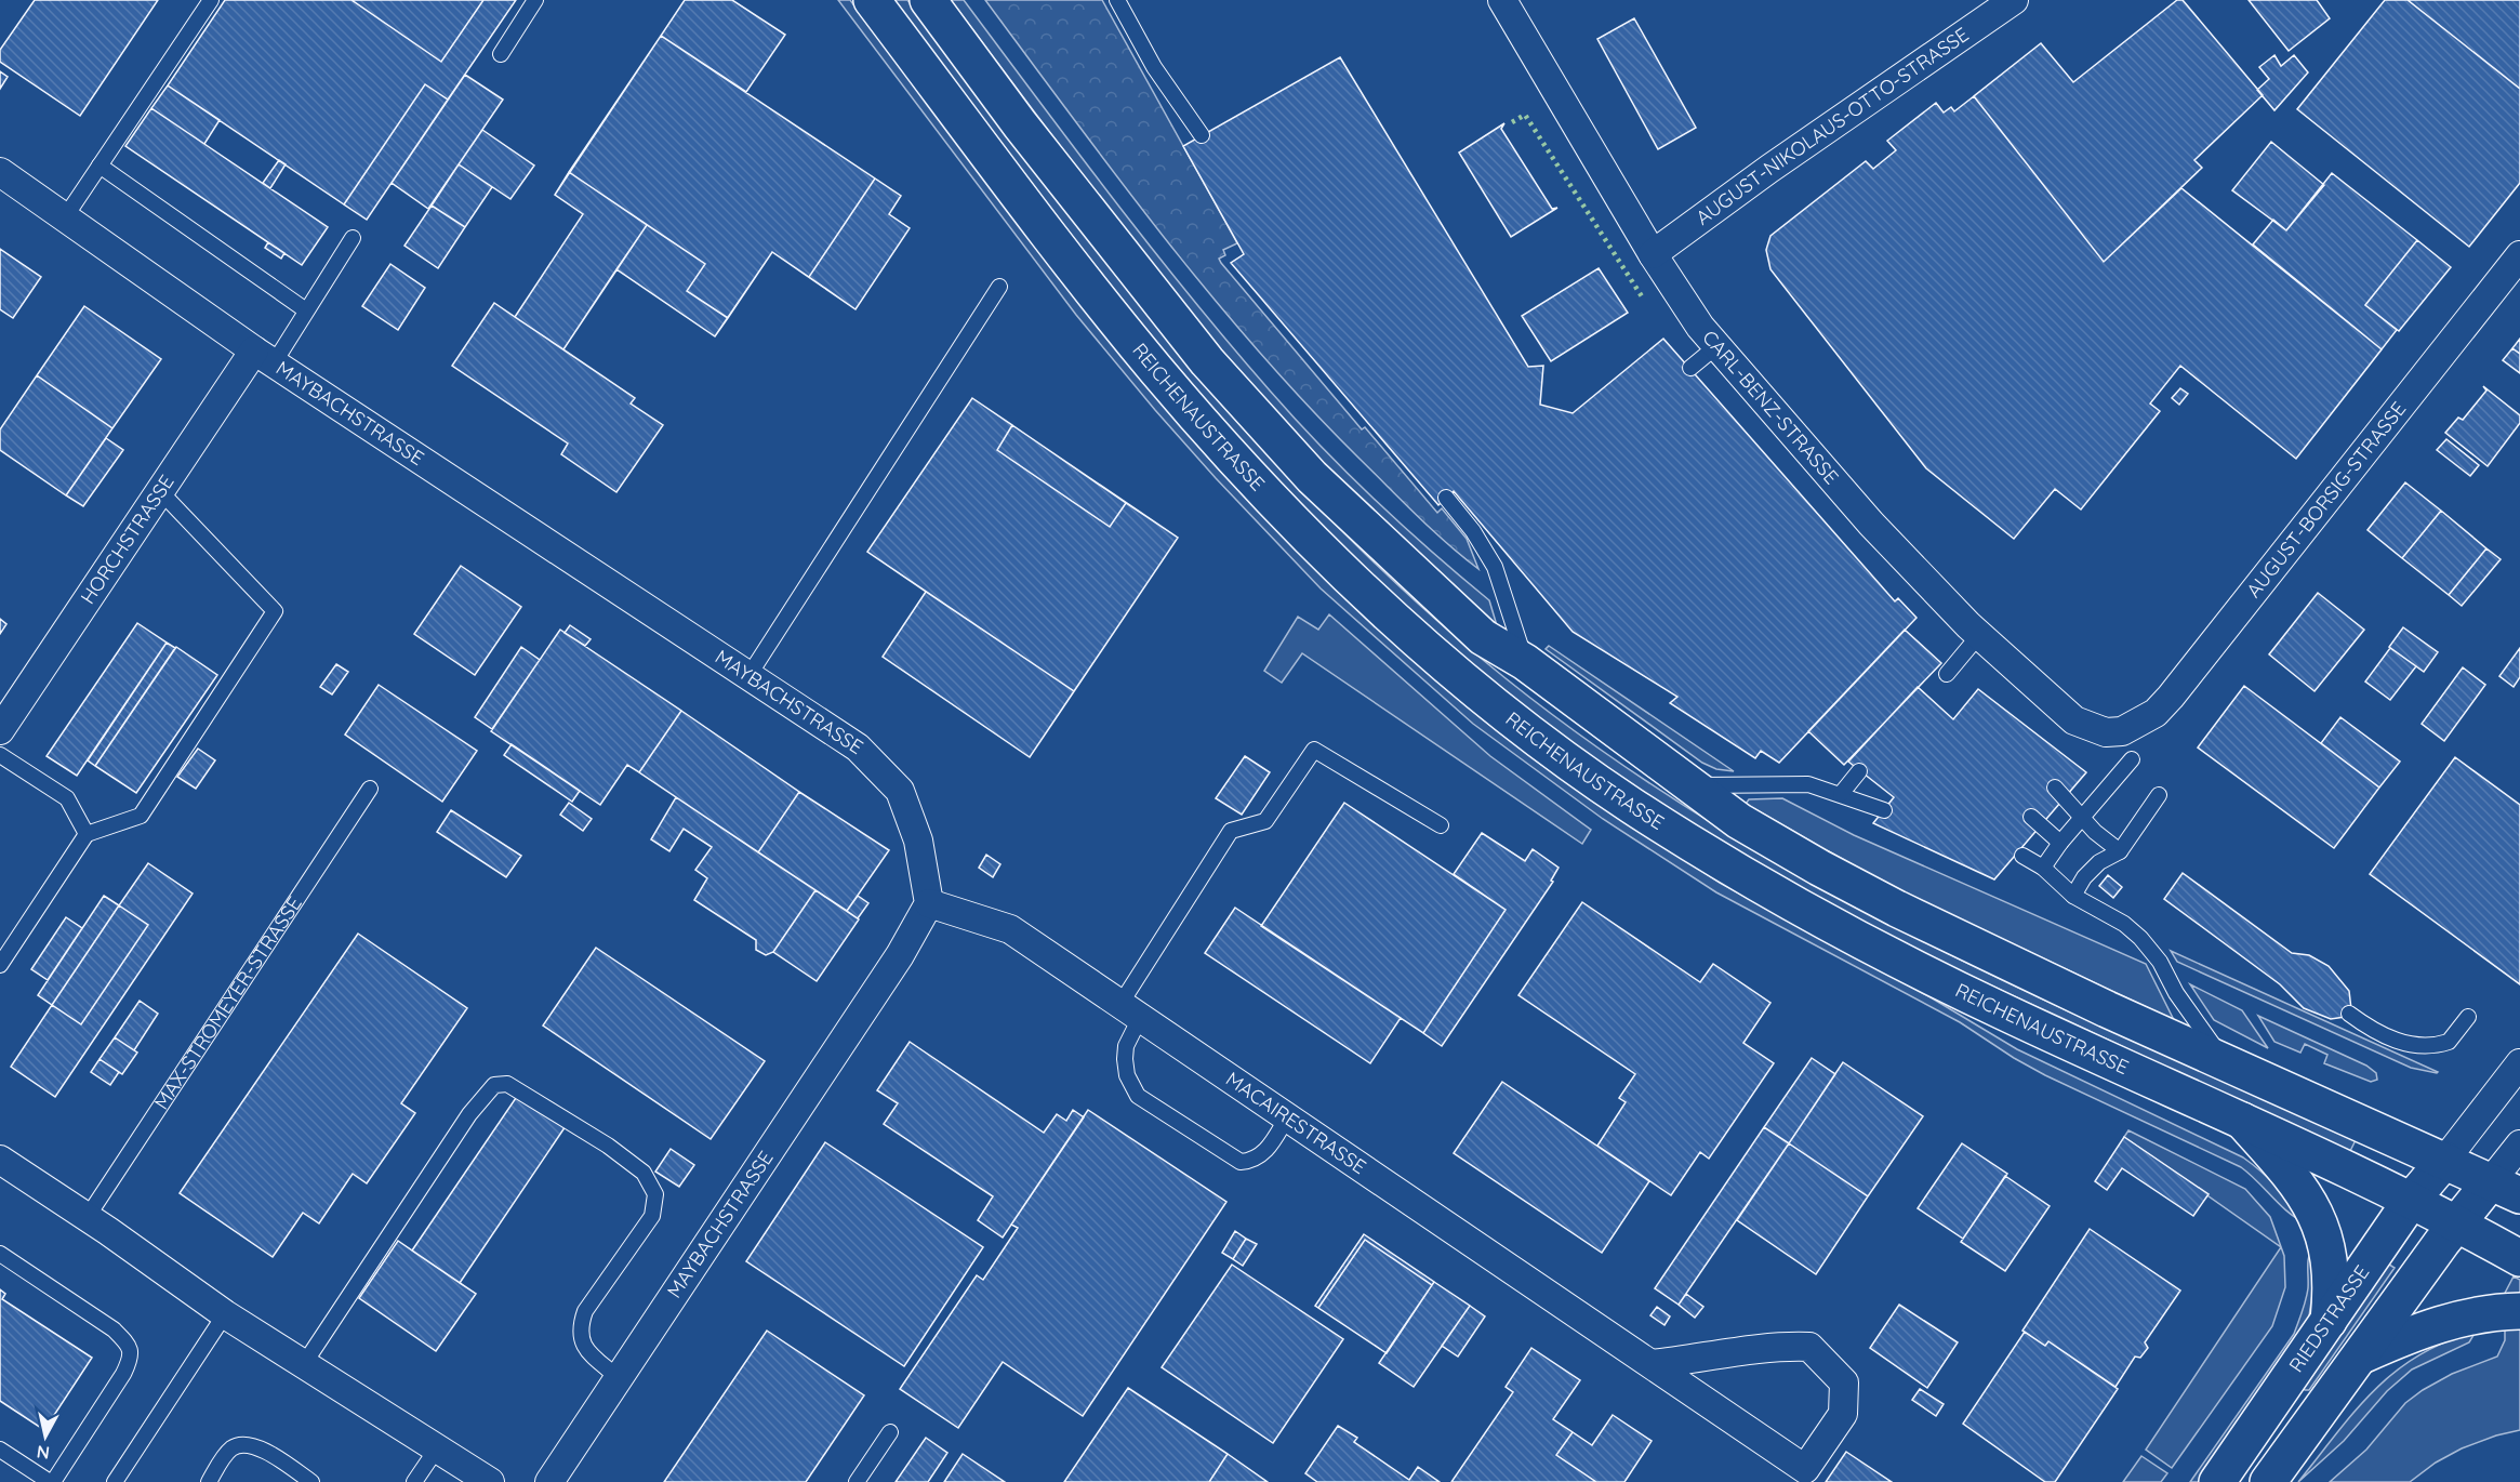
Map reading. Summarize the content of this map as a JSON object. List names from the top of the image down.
{
  "streets": {
    "main road": ["REICHENAUSTRASSE", "RIEDSTRASSE"],
    "street": [
      "AUGUST-NIKOLAUS-OTTO-STRASSE",
      "CARL-BENZ-STRASSE",
      "MAYBACHSTRASSE",
      "AUGUST-BORSIG-STRASSE",
      "HORCHSTRASSE",
      "MACAIRESTRASSE"
    ],
    "lane": ["MAX-STROMEYER-STRASSE"]
  },
  "crossings": [
    ["AUGUST-NIKOLAUS-OTTO-STRASSE", "CARL-BENZ-STRASSE"],
    ["CARL-BENZ-STRASSE", "AUGUST-BORSIG-STRASSE"],
    ["MAYBACHSTRASSE", "HORCHSTRASSE"],
    ["MAYBACHSTRASSE", "MACAIRESTRASSE"],
    ["REICHENAUSTRASSE", "RIEDSTRASSE"]
  ],
  "north": "bottom"
}
